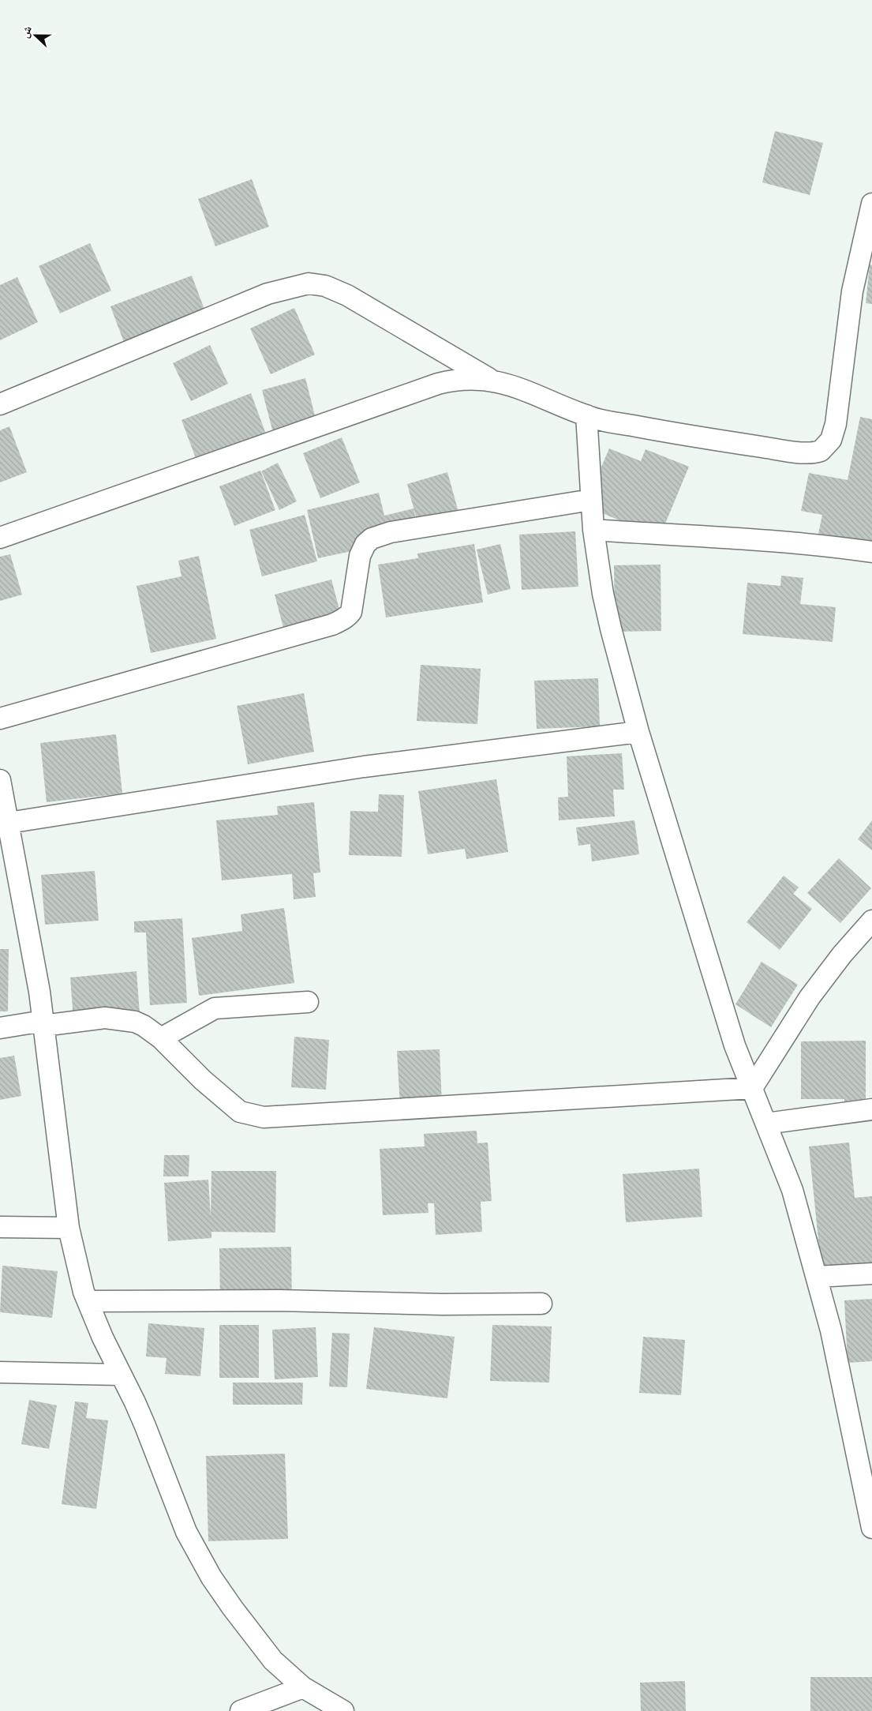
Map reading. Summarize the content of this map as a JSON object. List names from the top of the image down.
{
  "north": "left"
}
